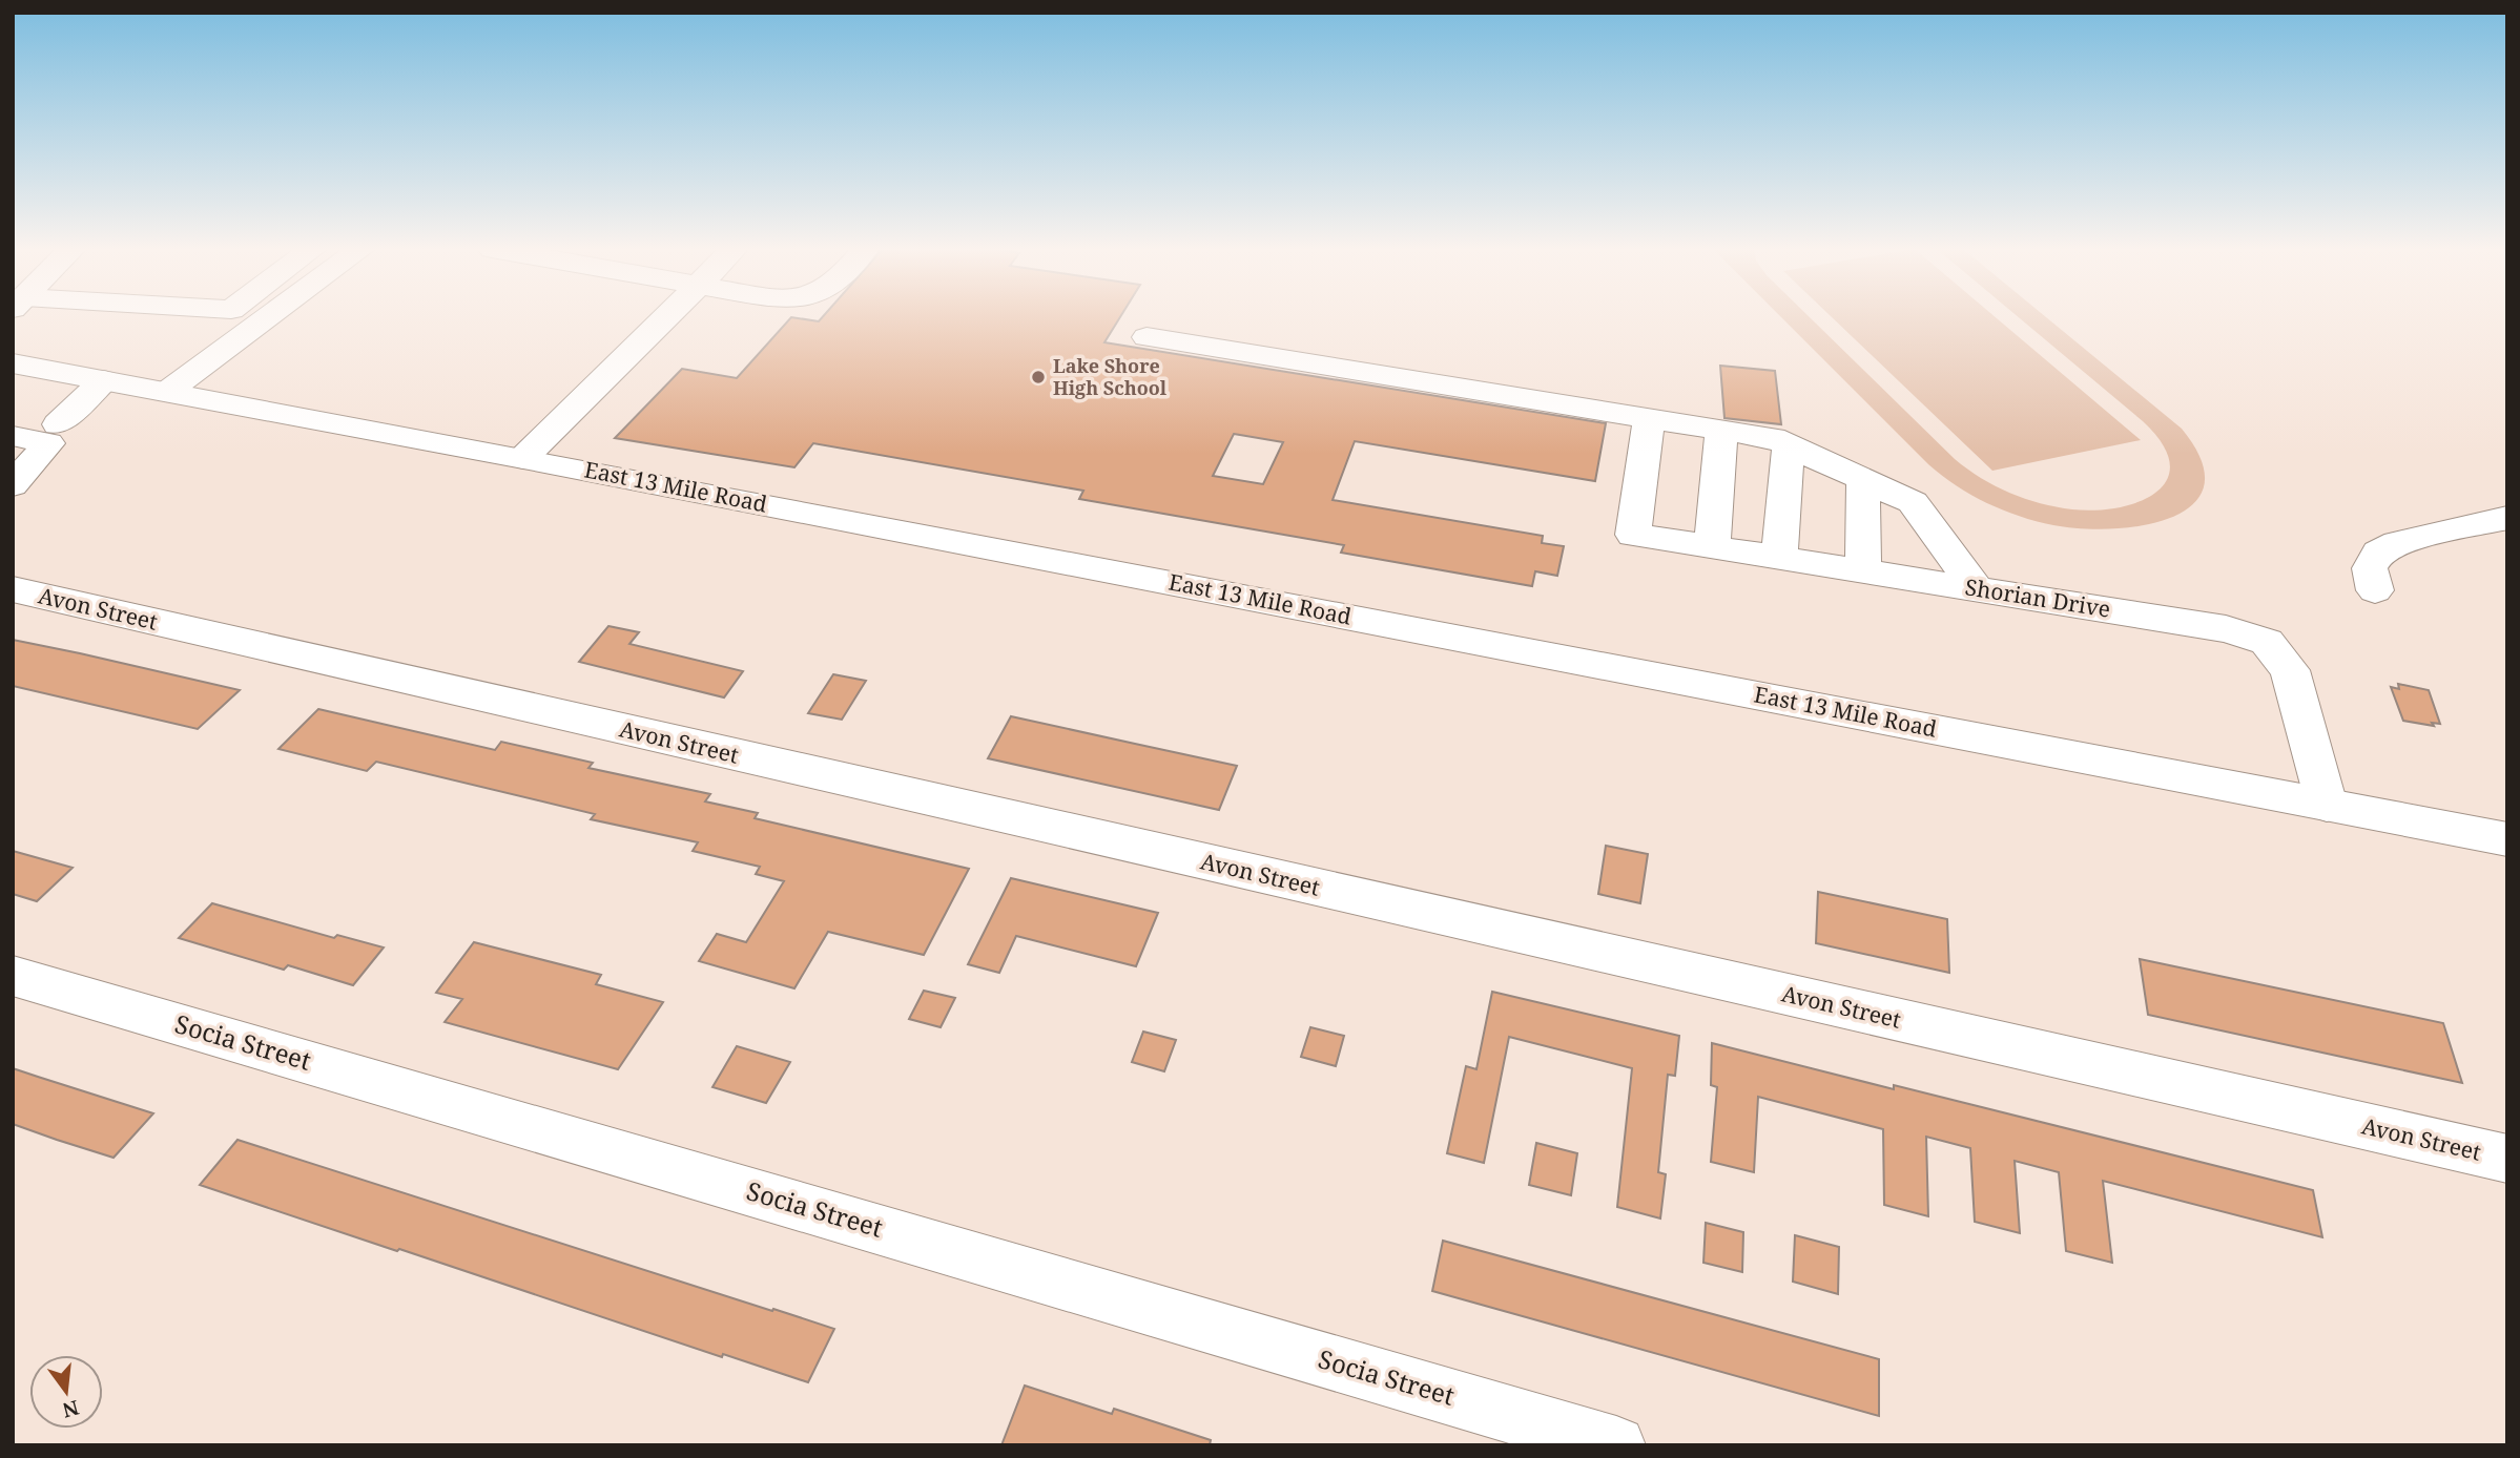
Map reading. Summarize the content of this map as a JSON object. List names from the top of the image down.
{
  "streets": {
    "street": [
      "East 13 Mile Road",
      "Shorian Drive",
      "Avon Street",
      "Socia Street"
    ]
  },
  "crossings": [
    ["East 13 Mile Road", "Shorian Drive"]
  ],
  "places": ["Lake Shore High School"],
  "north": "bottom"
}
